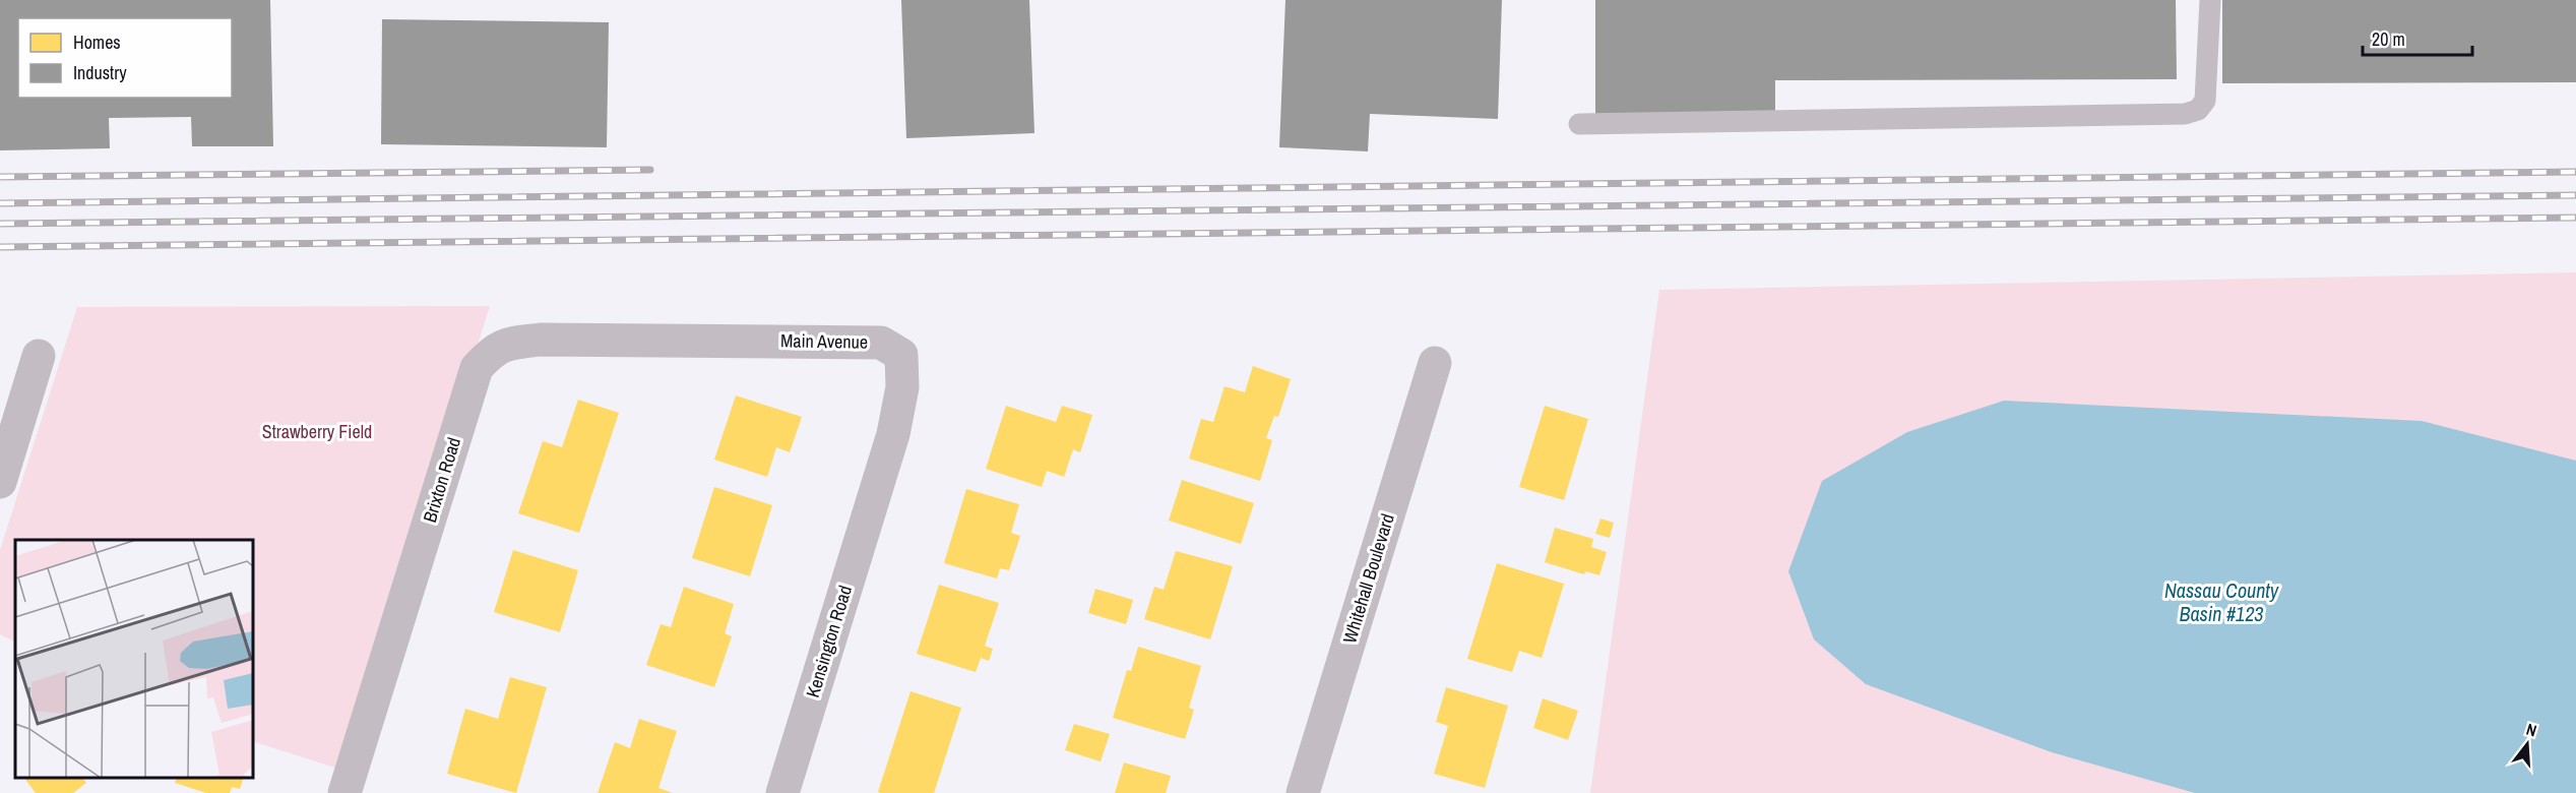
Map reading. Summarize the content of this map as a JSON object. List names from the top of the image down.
{
  "streets": {
    "street": [
      "Main Avenue",
      "Brixton Road",
      "Whitehall Boulevard",
      "Kensington Road"
    ]
  },
  "crossings": [
    ["Main Avenue", "Brixton Road"],
    ["Main Avenue", "Kensington Road"]
  ],
  "water": ["Nassau County Basin #123"],
  "parks": ["Strawberry Field"],
  "legend": ["Homes", "Industry"],
  "scale_bar": "20 m",
  "north": "top"
}
